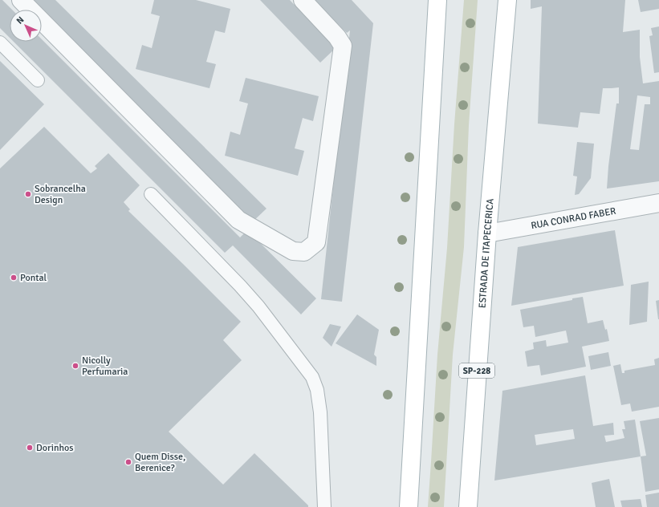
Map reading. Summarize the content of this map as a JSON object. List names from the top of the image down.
{
  "streets": {
    "main road": ["ESTRADA DE ITAPECERICA", "SP-228"],
    "street": ["RUA CONRAD FABER"]
  },
  "crossings": [
    ["RUA CONRAD FABER", "ESTRADA DE ITAPECERICA"]
  ],
  "places": [
    "Sobrancelha Design",
    "Pontal",
    "Nicolly Perfumaria",
    "Dorinhos",
    "Quem Disse, Berenice?"
  ],
  "north": "top left"
}
